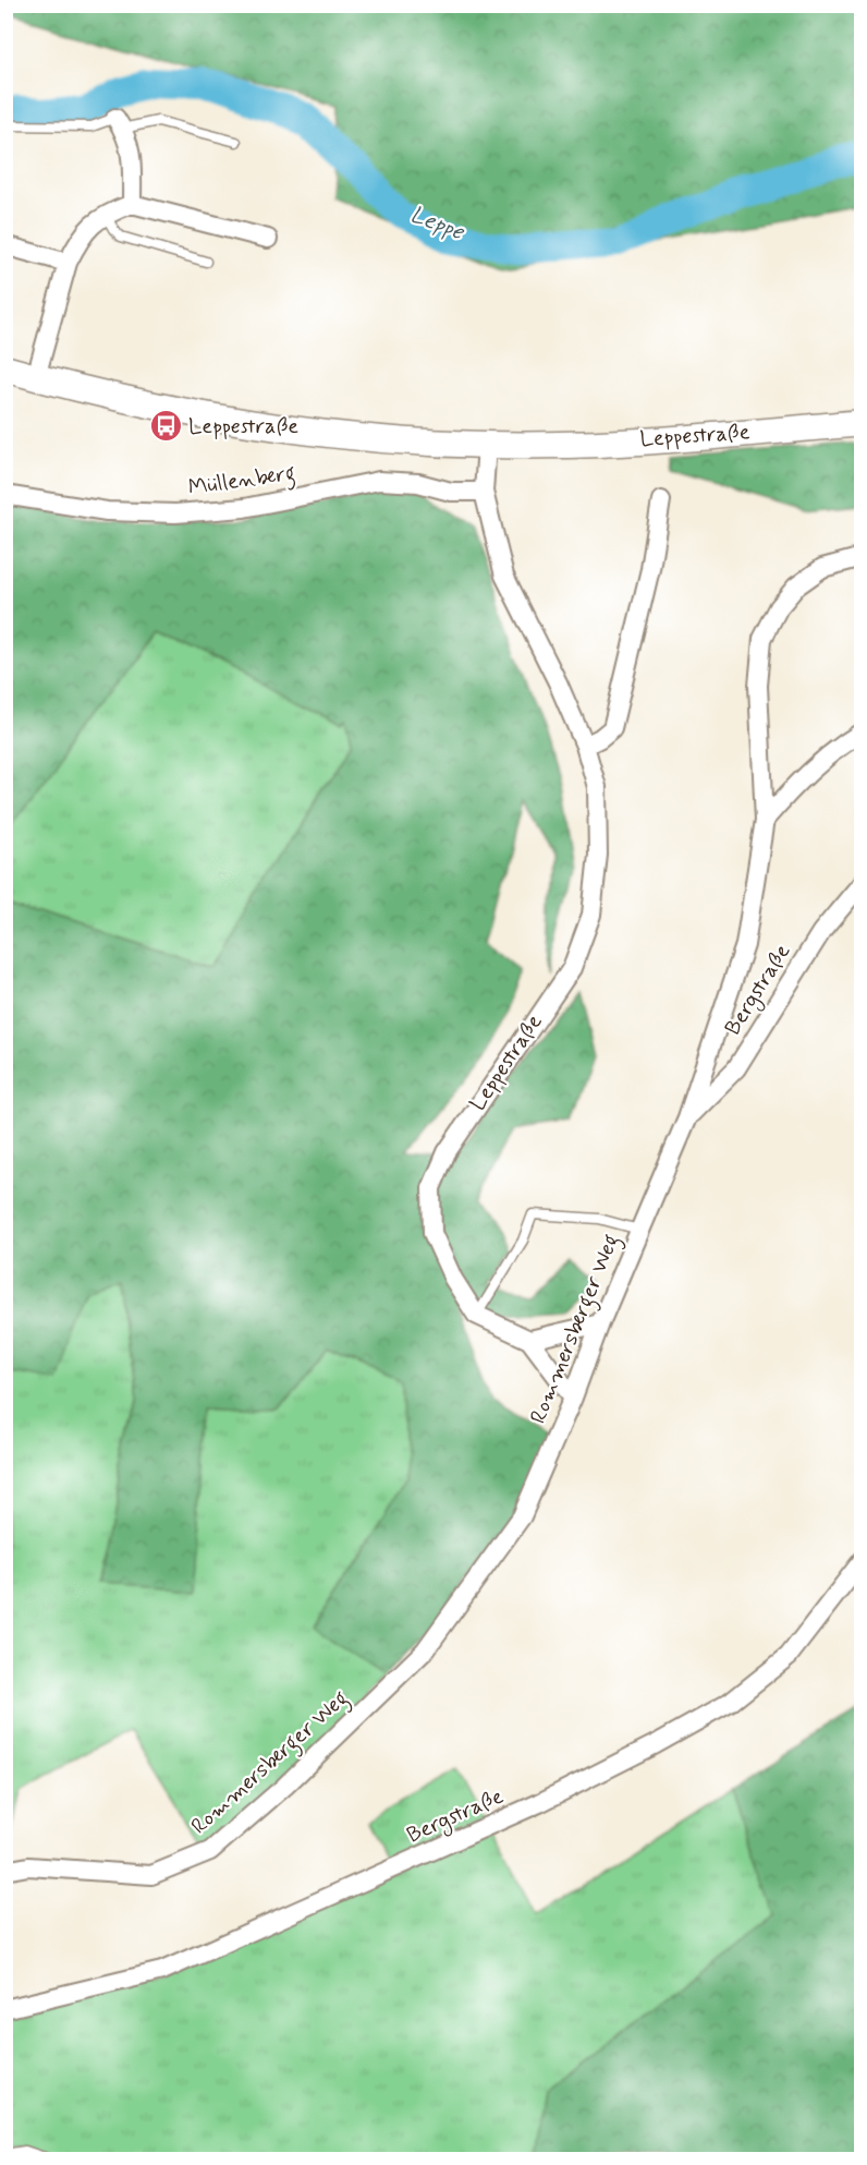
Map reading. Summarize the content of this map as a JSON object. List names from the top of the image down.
{
  "streets": {
    "main road": ["Leppestraße"],
    "street": ["Müllenberg", "Bergstraße", "Rommersberger Weg"]
  },
  "crossings": [
    ["Leppestraße", "Müllenberg"],
    ["Bergstraße", "Rommersberger Weg"]
  ],
  "water": ["Leppe"],
  "places": {
    "bus stop": ["Leppestraße"]
  }
}
